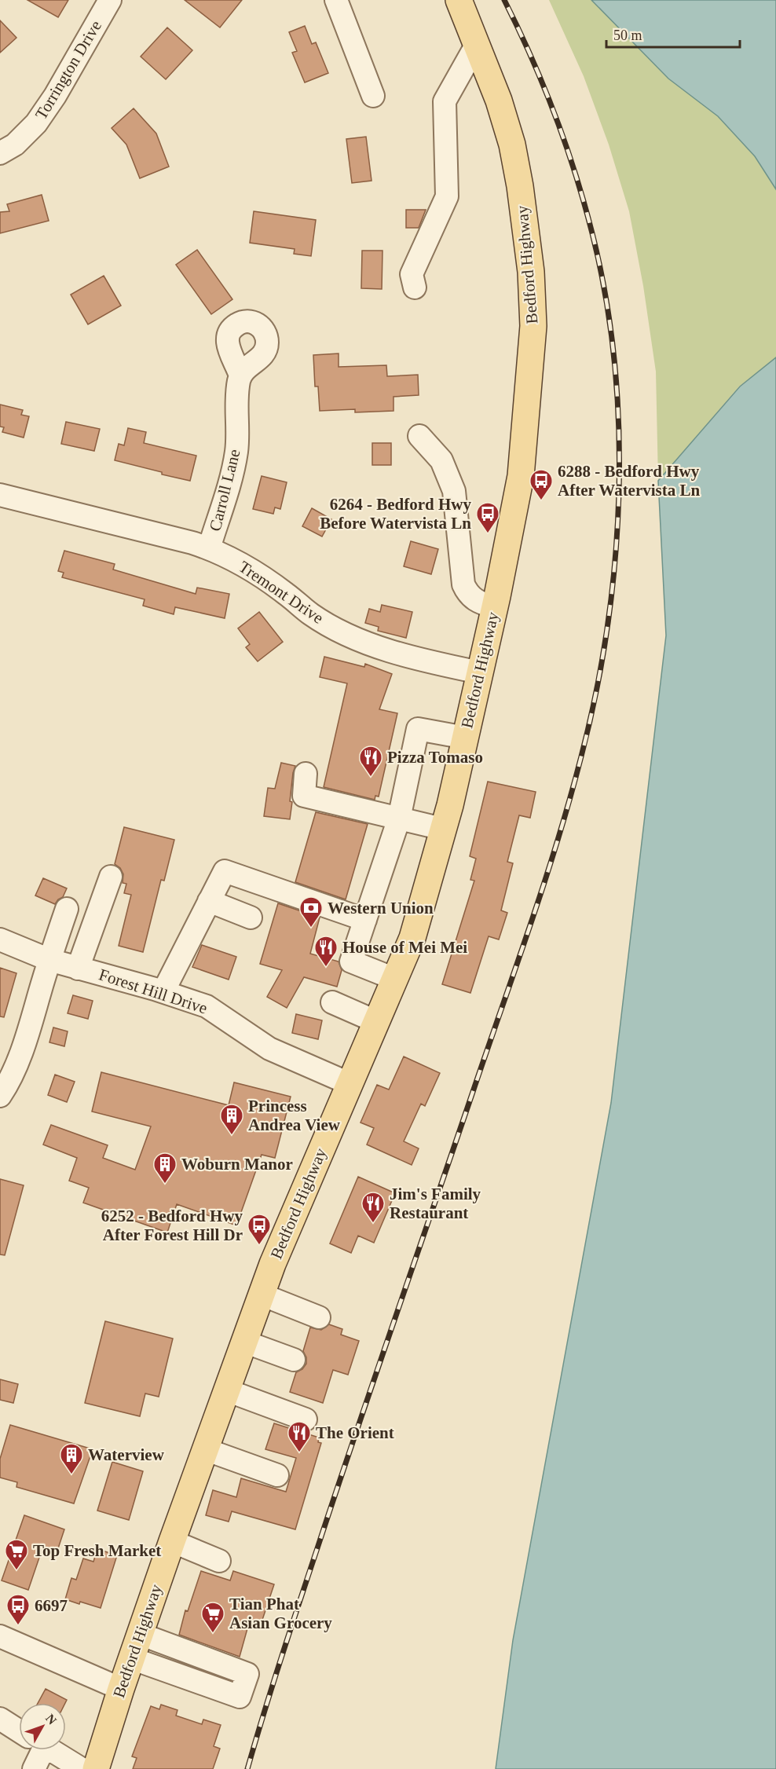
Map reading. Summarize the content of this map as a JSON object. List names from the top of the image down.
{
  "streets": {
    "main road": ["Bedford Highway"],
    "street": [
      "Torrington Drive",
      "Carroll Lane",
      "Tremont Drive",
      "Forest Hill Drive"
    ]
  },
  "crossings": [
    ["Bedford Highway", "Tremont Drive"],
    ["Bedford Highway", "Forest Hill Drive"],
    ["Carroll Lane", "Tremont Drive"]
  ],
  "places": {
    "bus stop": [
      "6288 - Bedford Hwy After Watervista Ln",
      "6264 - Bedford Hwy Before Watervista Ln",
      "6252 - Bedford Hwy After Forest Hill Dr",
      "6697"
    ],
    "restaurant": [
      "Pizza Tomaso",
      "House of Mei Mei",
      "Jim's Family Restaurant",
      "The Orient"
    ],
    "bank": ["Western Union"],
    "building": ["Princess Andrea View", "Woburn Manor", "Waterview"],
    "supermarket": ["Top Fresh Market", "Tian Phat Asian Grocery"]
  },
  "scale_bar": "50 m",
  "north": "top right"
}
